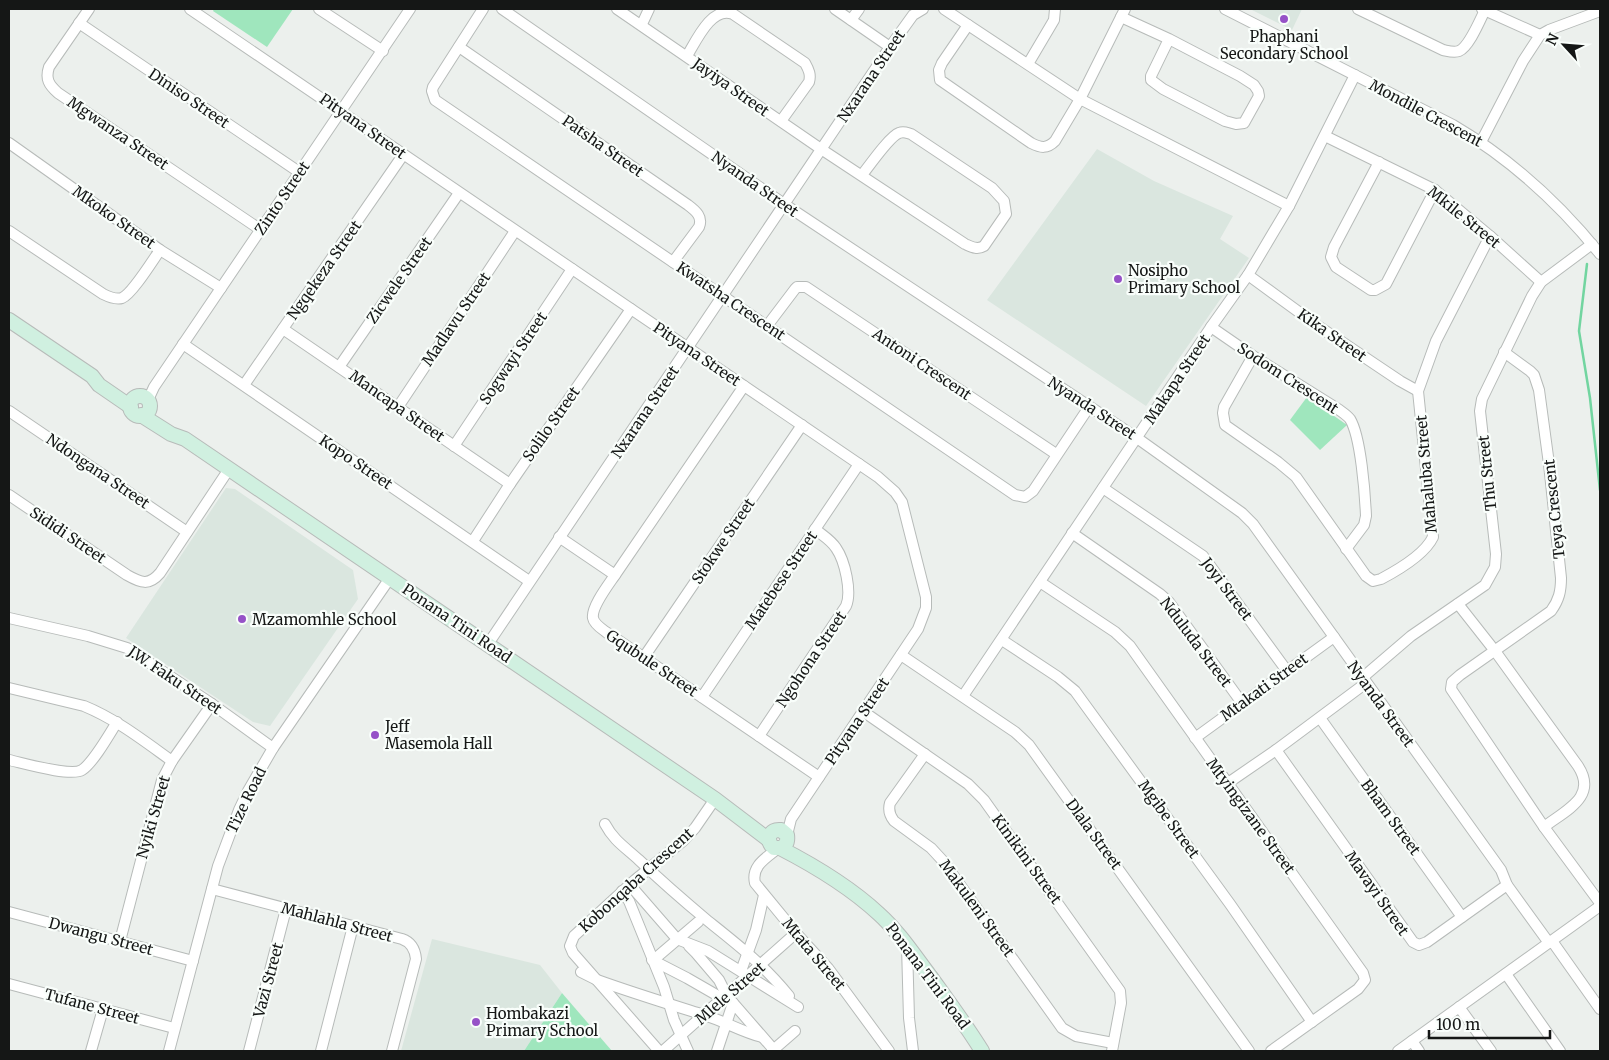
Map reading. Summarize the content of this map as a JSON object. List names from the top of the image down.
{
  "streets": {
    "street": [
      "Nxarana Street",
      "Jayiya Street",
      "Diniso Street",
      "Mondile Crescent",
      "Pityana Street",
      "Mgwanza Street",
      "Patsha Street",
      "Nyanda Street",
      "Zinto Street",
      "Mkoko Street",
      "Mkile Street",
      "Ngqekeza Street",
      "Zicwele Street",
      "Kwatsha Crescent",
      "Madlavu Street",
      "Kika Street",
      "Sogwayi Street",
      "Antoni Crescent",
      "Sodom Crescent",
      "Makapa Street",
      "Mancapa Street",
      "Solilo Street",
      "Kopo Street",
      "Ndongana Street",
      "Thu Street",
      "Mahaluba Street",
      "Teya Crescent",
      "Sididi Street",
      "Stokwe Street",
      "Matebese Street",
      "Joyi Street",
      "Ponana Tini Road",
      "Nduluda Street",
      "Ngohona Street",
      "Gqubule Street",
      "J.W. Faku Street",
      "Mtakati Street",
      "Tize Road",
      "Mtyingizane Street",
      "Nyiki Street",
      "Bham Street",
      "Mgibe Street",
      "Dlala Street",
      "Kinikini Street",
      "Kobonqaba Crescent",
      "Mavayi Street",
      "Makuleni Street",
      "Mahlahla Street",
      "Dwangu Street",
      "Mtata Street",
      "Vazi Street",
      "Mlele Street",
      "Tufane Street"
    ]
  },
  "crossings": [
    ["Nxarana Street", "Jayiya Street"],
    ["Nxarana Street", "Pityana Street"],
    ["Nxarana Street", "Nyanda Street"],
    ["Nxarana Street", "Kwatsha Crescent"],
    ["Nxarana Street", "Kopo Street"],
    ["Nxarana Street", "Ponana Tini Road"],
    ["Diniso Street", "Mgwanza Street"],
    ["Diniso Street", "Zinto Street"],
    ["Mondile Crescent", "Makapa Street"],
    ["Mondile Crescent", "Thu Street"],
    ["Pityana Street", "Zinto Street"],
    ["Pityana Street", "Ngqekeza Street"],
    ["Pityana Street", "Zicwele Street"],
    ["Pityana Street", "Madlavu Street"],
    ["Pityana Street", "Sogwayi Street"],
    ["Pityana Street", "Solilo Street"],
    ["Pityana Street", "Stokwe Street"],
    ["Pityana Street", "Matebese Street"],
    ["Pityana Street", "Ponana Tini Road"],
    ["Pityana Street", "Gqubule Street"],
    ["Pityana Street", "Dlala Street"],
    ["Pityana Street", "Kinikini Street"],
    ["Pityana Street", "Mtata Street"],
    ["Mgwanza Street", "Zinto Street"],
    ["Patsha Street", "Kwatsha Crescent"],
    ["Nyanda Street", "Kwatsha Crescent"],
    ["Nyanda Street", "Makapa Street"],
    ["Nyanda Street", "Thu Street"],
    ["Nyanda Street", "Mtakati Street"],
    ["Nyanda Street", "Mavayi Street"],
    ["Zinto Street", "Mkoko Street"],
    ["Zinto Street", "Kopo Street"],
    ["Zinto Street", "Ponana Tini Road"],
    ["Mkile Street", "Makapa Street"],
    ["Mkile Street", "Thu Street"],
    ["Mkile Street", "Mahaluba Street"],
    ["Ngqekeza Street", "Mancapa Street"],
    ["Ngqekeza Street", "Kopo Street"],
    ["Zicwele Street", "Mancapa Street"],
    ["Kwatsha Crescent", "Antoni Crescent"],
    ["Madlavu Street", "Mancapa Street"],
    ["Kika Street", "Makapa Street"],
    ["Kika Street", "Mahaluba Street"],
    ["Sogwayi Street", "Mancapa Street"],
    ["Sodom Crescent", "Makapa Street"],
    ["Sodom Crescent", "Mahaluba Street"],
    ["Makapa Street", "Joyi Street"],
    ["Makapa Street", "Nduluda Street"],
    ["Makapa Street", "Mtyingizane Street"],
    ["Makapa Street", "Mgibe Street"],
    ["Makapa Street", "Dlala Street"],
    ["Mancapa Street", "Solilo Street"],
    ["Solilo Street", "Kopo Street"],
    ["Ndongana Street", "Sididi Street"],
    ["Thu Street", "Teya Crescent"],
    ["Thu Street", "Mtyingizane Street"],
    ["Thu Street", "Bham Street"],
    ["Thu Street", "Mavayi Street"],
    ["Stokwe Street", "Gqubule Street"],
    ["Matebese Street", "Ngohona Street"],
    ["Matebese Street", "Gqubule Street"],
    ["Joyi Street", "Mtakati Street"],
    ["Ponana Tini Road", "Tize Road"],
    ["Ponana Tini Road", "Kobonqaba Crescent"],
    ["Ponana Tini Road", "Mtata Street"],
    ["Nduluda Street", "Mtakati Street"],
    ["Ngohona Street", "Gqubule Street"],
    ["J.W. Faku Street", "Tize Road"],
    ["J.W. Faku Street", "Nyiki Street"],
    ["Mtakati Street", "Mtyingizane Street"],
    ["Tize Road", "Mahlahla Street"],
    ["Tize Road", "Dwangu Street"],
    ["Tize Road", "Tufane Street"],
    ["Mtyingizane Street", "Mgibe Street"],
    ["Nyiki Street", "Dwangu Street"],
    ["Bham Street", "Mavayi Street"],
    ["Kinikini Street", "Makuleni Street"],
    ["Kobonqaba Crescent", "Mlele Street"],
    ["Mahlahla Street", "Vazi Street"],
    ["Mtata Street", "Mlele Street"]
  ],
  "places": [
    "Phaphani Secondary School",
    "Nosipho Primary School",
    "Mzamomhle School",
    "Jeff Masemola Hall",
    "Hombakazi Primary School"
  ],
  "scale_bar": "100 m",
  "north": "top left"
}
